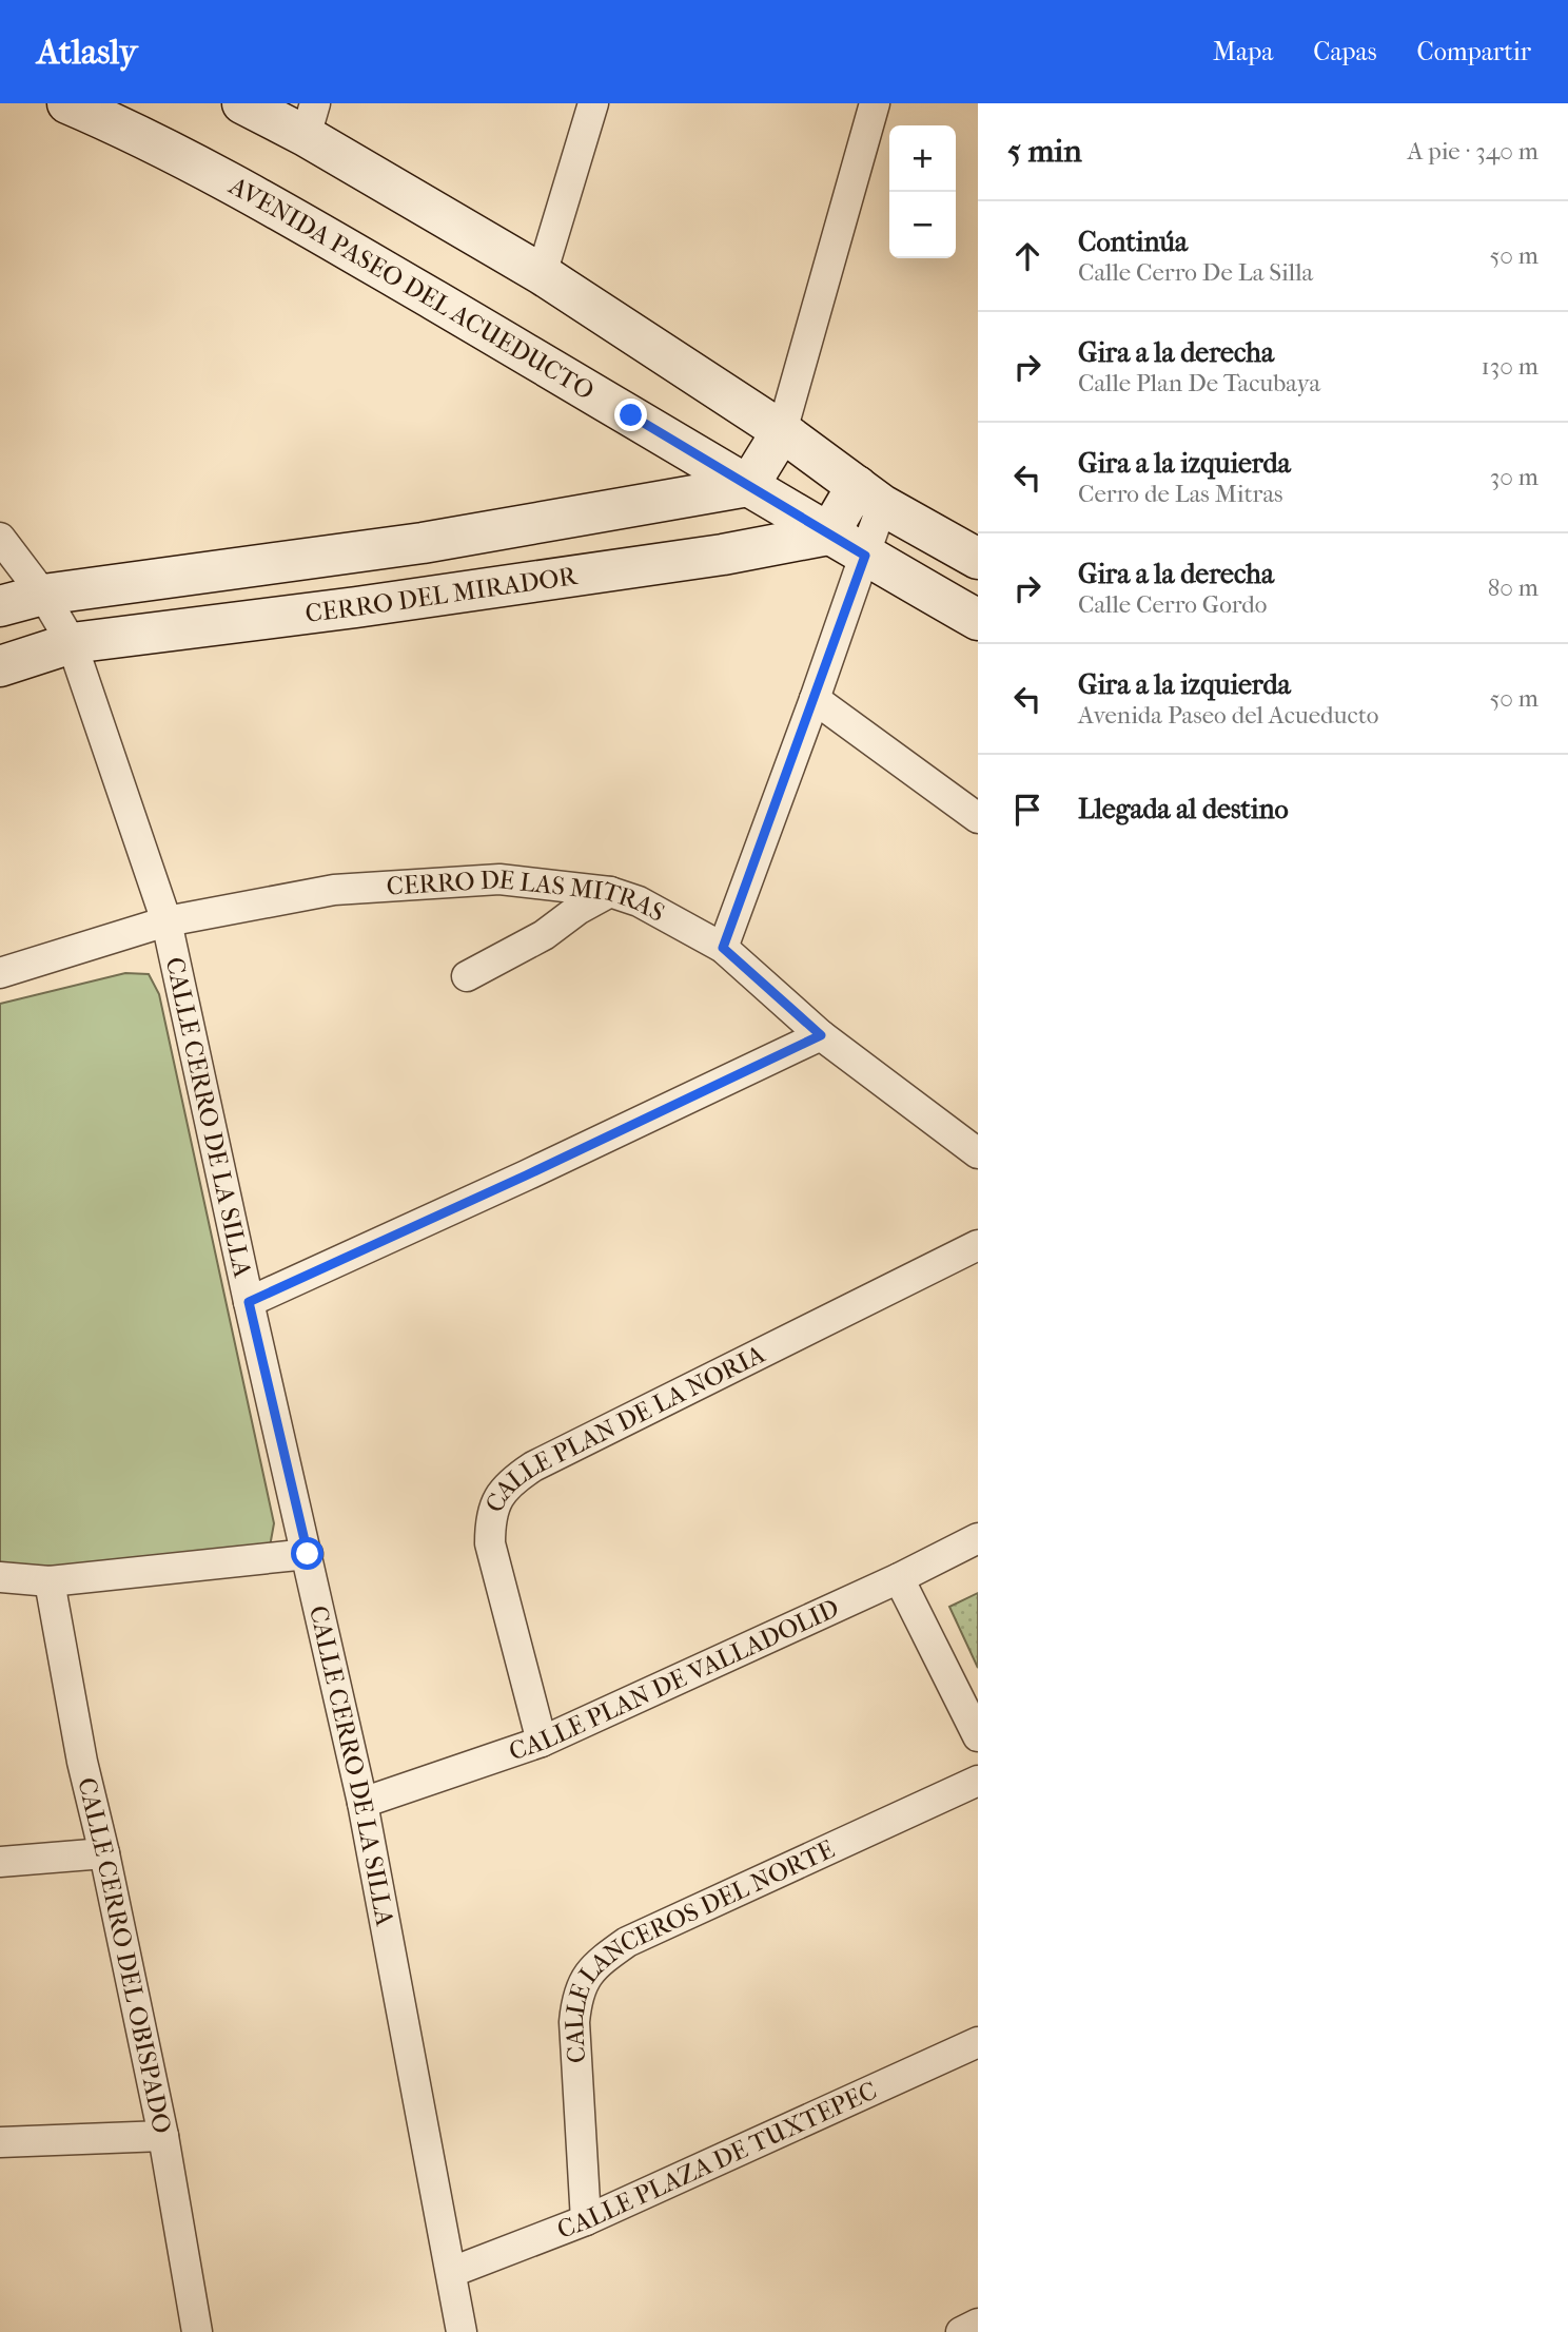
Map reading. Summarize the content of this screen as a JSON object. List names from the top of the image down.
{
  "streets": {
    "street": [
      "AVENIDA PASEO DEL ACUEDUCTO",
      "CERRO DEL MIRADOR",
      "CERRO DE LAS MITRAS",
      "CALLE CERRO DE LA SILLA",
      "CALLE PLAN DE LA NORIA",
      "CALLE PLAN DE VALLADOLID",
      "CALLE CERRO DEL OBISPADO",
      "CALLE LANCEROS DEL NORTE",
      "CALLE PLAZA DE TUXTEPEC"
    ]
  },
  "crossings": [
    ["AVENIDA PASEO DEL ACUEDUCTO", "CERRO DEL MIRADOR"],
    ["CERRO DEL MIRADOR", "CALLE CERRO DE LA SILLA"],
    ["CERRO DE LAS MITRAS", "CALLE CERRO DE LA SILLA"],
    ["CALLE CERRO DE LA SILLA", "CALLE PLAN DE VALLADOLID"],
    ["CALLE CERRO DE LA SILLA", "CALLE PLAZA DE TUXTEPEC"],
    ["CALLE PLAN DE LA NORIA", "CALLE PLAN DE VALLADOLID"],
    ["CALLE LANCEROS DEL NORTE", "CALLE PLAZA DE TUXTEPEC"]
  ],
  "page": {
    "header": "Atlasly",
    "nav": ["Mapa", "Capas", "Compartir"],
    "heading": ["5 min", "A pie · 340 m"],
    "map_buttons": ["+", "−"],
    "list": [
      ["Continúa", "Calle Cerro De La Silla", "50 m"],
      ["Gira a la derecha", "Calle Plan De Tacubaya", "130 m"],
      ["Gira a la izquierda", "Cerro de Las Mitras", "30 m"],
      ["Gira a la derecha", "Calle Cerro Gordo", "80 m"],
      ["Gira a la izquierda", "Avenida Paseo del Acueducto", "50 m"],
      "Llegada al destino"
    ]
  }
}
